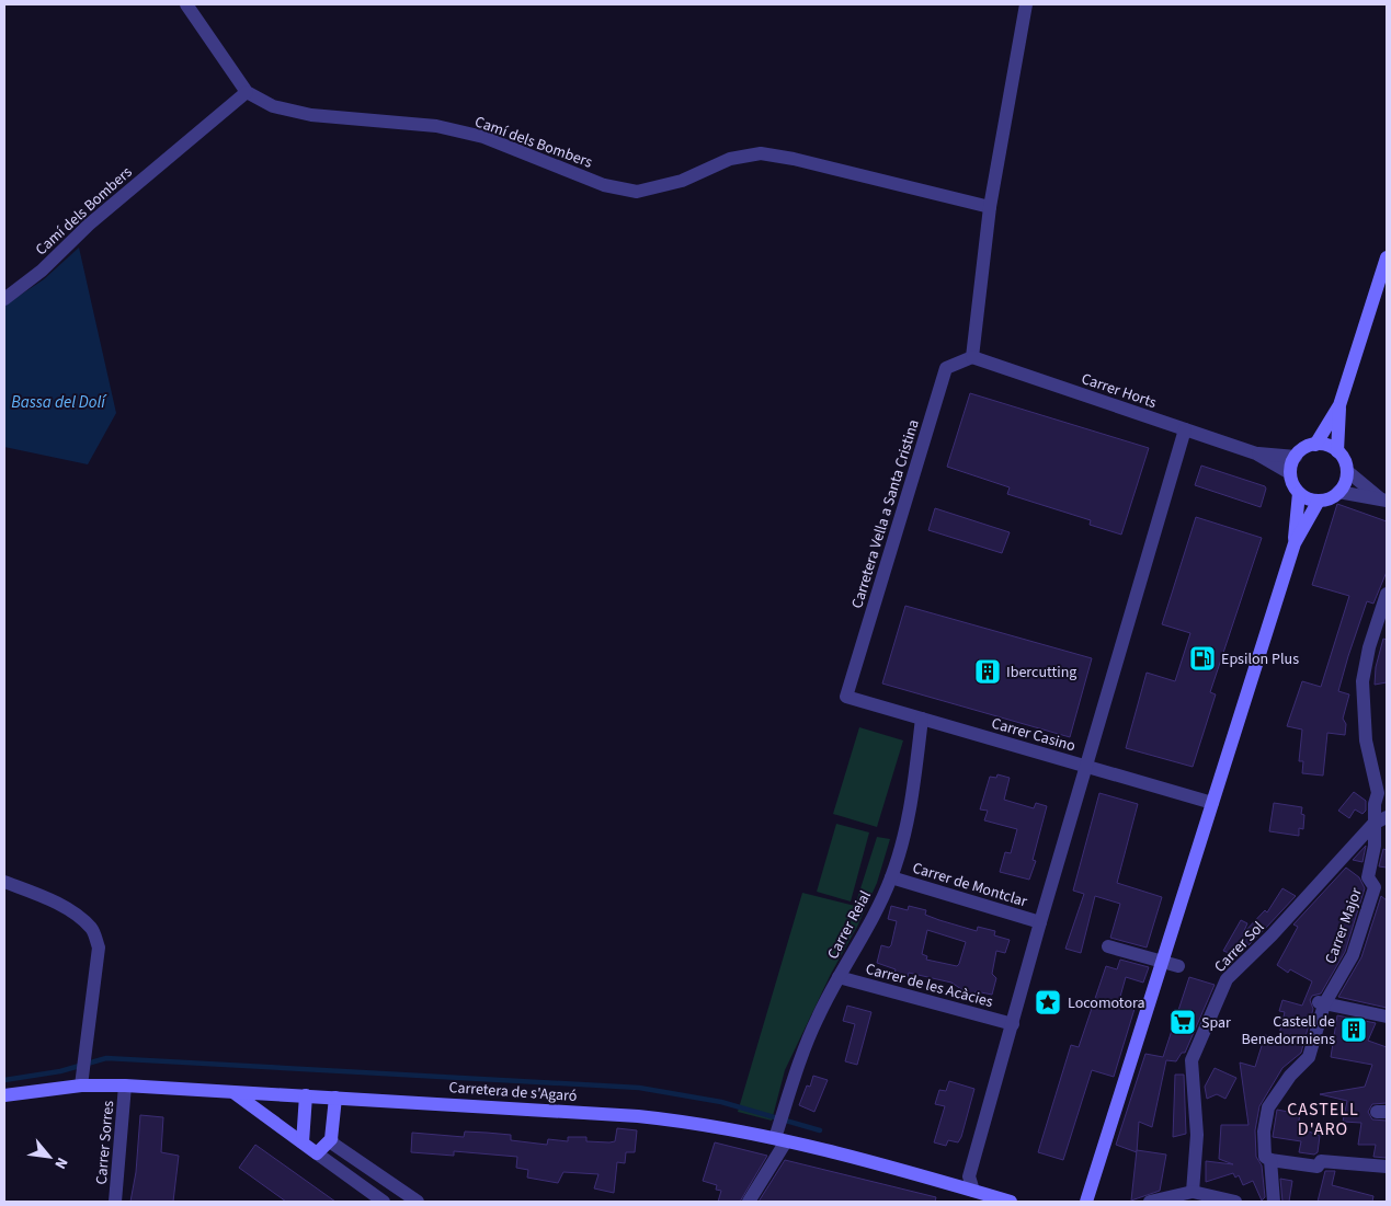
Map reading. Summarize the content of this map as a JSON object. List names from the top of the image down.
{
  "streets": {
    "street": [
      "Camí dels Bombers",
      "Carrer Horts",
      "Carretera Vella a Santa Cristina",
      "Carrer Casino",
      "Carrer de Montclar",
      "Carrer Reial",
      "Carrer Major",
      "Carrer Sol",
      "Carrer de les Acàcies",
      "Carretera de s'Agaró",
      "Carrer Sorres"
    ]
  },
  "crossings": [
    ["Carrer Horts", "Carretera Vella a Santa Cristina"],
    ["Carretera Vella a Santa Cristina", "Carrer Casino"],
    ["Carrer Casino", "Carrer Reial"],
    ["Carrer de Montclar", "Carrer Reial"],
    ["Carrer Reial", "Carrer de les Acàcies"],
    ["Carrer Reial", "Carretera de s'Agaró"],
    ["Carrer Major", "Carrer Sol"],
    ["Carretera de s'Agaró", "Carrer Sorres"]
  ],
  "districts": ["CASTELL D'ARO"],
  "water": ["Bassa del Dolí"],
  "places": {
    "fuel station": ["Epsilon Plus"],
    "building": ["Ibercutting", "Castell de Benedormiens"],
    "place": ["Locomotora"],
    "supermarket": ["Spar"]
  },
  "north": "bottom right"
}
